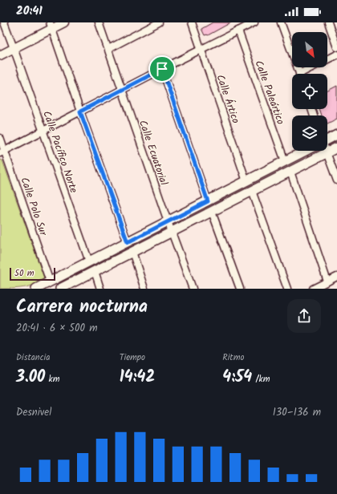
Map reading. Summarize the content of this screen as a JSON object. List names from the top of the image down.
{
  "streets": {
    "street": [
      "Calle Paleártico",
      "Calle Ártico",
      "Calle Pacífico Norte",
      "Calle Ecuatorial",
      "Calle Polo Sur"
    ]
  },
  "scale_bar": "50 m",
  "north": "bottom right",
  "page": {
    "status": "20:41",
    "scale": "50 m",
    "heading": ["Carrera nocturna", "20:41 · 6 × 500 m"],
    "stats": [
      ["Distancia", "3.00 km"],
      ["Tiempo", "14:42"],
      ["Ritmo", "4:54 /km"]
    ],
    "chart": ["Desnivel", "130–136 m"]
  }
}
